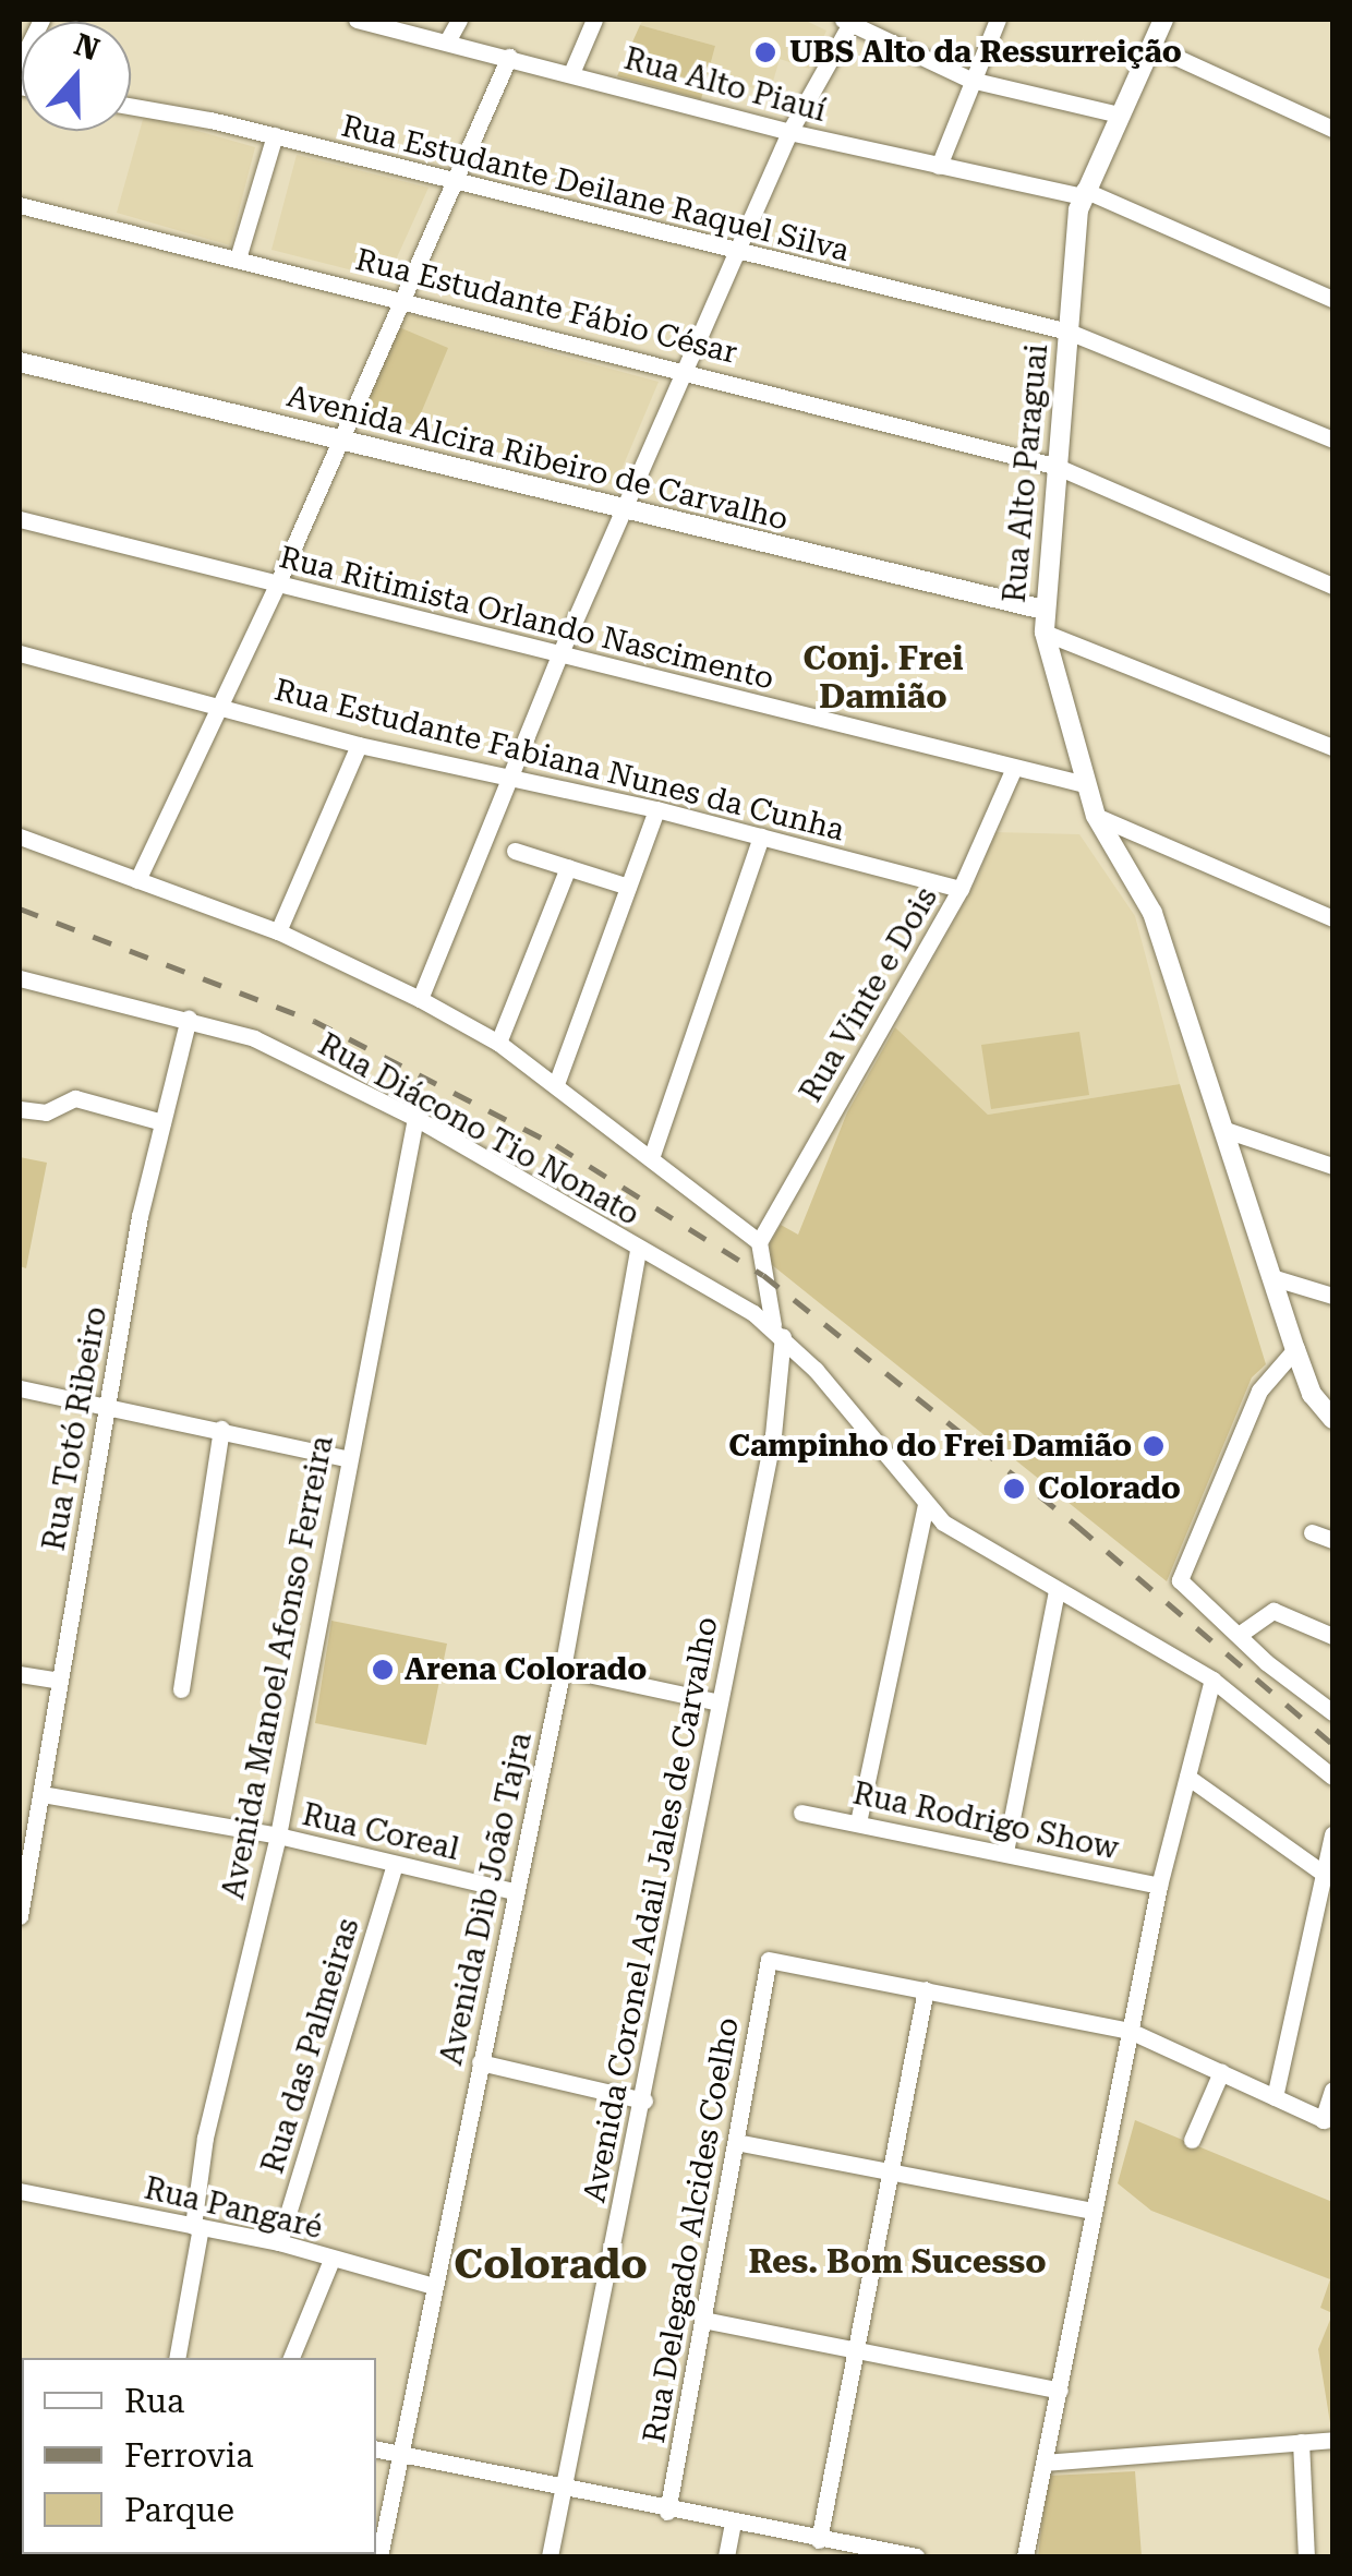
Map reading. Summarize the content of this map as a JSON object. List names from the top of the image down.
{
  "streets": {
    "street": [
      "Rua Alto Piauí",
      "Rua Estudante Deilane Raquel Silva",
      "Rua Estudante Fábio César",
      "Avenida Alcira Ribeiro de Carvalho",
      "Rua Alto Paraguai",
      "Rua Ritimista Orlando Nascimento",
      "Rua Estudante Fabiana Nunes da Cunha",
      "Rua Vinte e Dois",
      "Rua Diácono Tio Nonato",
      "Rua Totó Ribeiro",
      "Avenida Manoel Afonso Ferreira",
      "Rua Rodrigo Show",
      "Rua Coreal",
      "Avenida Dib João Tajra",
      "Avenida Coronel Adail Jales de Carvalho",
      "Rua das Palmeiras",
      "Rua Pangaré",
      "Rua Delegado Alcides Coelho"
    ]
  },
  "crossings": [
    ["Rua Alto Piauí", "Rua Alto Paraguai"],
    ["Rua Estudante Deilane Raquel Silva", "Rua Alto Paraguai"],
    ["Rua Estudante Fábio César", "Rua Alto Paraguai"],
    ["Avenida Alcira Ribeiro de Carvalho", "Rua Alto Paraguai"],
    ["Rua Alto Paraguai", "Rua Ritimista Orlando Nascimento"],
    ["Rua Ritimista Orlando Nascimento", "Rua Vinte e Dois"],
    ["Rua Estudante Fabiana Nunes da Cunha", "Rua Vinte e Dois"],
    ["Rua Vinte e Dois", "Rua Diácono Tio Nonato"],
    ["Rua Diácono Tio Nonato", "Rua Totó Ribeiro"],
    ["Rua Diácono Tio Nonato", "Avenida Manoel Afonso Ferreira"],
    ["Rua Diácono Tio Nonato", "Avenida Dib João Tajra"],
    ["Rua Diácono Tio Nonato", "Avenida Coronel Adail Jales de Carvalho"],
    ["Rua Totó Ribeiro", "Rua Coreal"],
    ["Avenida Manoel Afonso Ferreira", "Rua Coreal"],
    ["Avenida Manoel Afonso Ferreira", "Rua Pangaré"],
    ["Rua Coreal", "Avenida Dib João Tajra"],
    ["Rua Coreal", "Rua das Palmeiras"],
    ["Avenida Dib João Tajra", "Rua Pangaré"],
    ["Rua das Palmeiras", "Rua Pangaré"]
  ],
  "districts": ["Conj. Frei Damião", "Res. Bom Sucesso", "Colorado"],
  "places": [
    "UBS Alto da Ressurreição",
    "Campinho do Frei Damião",
    "Colorado",
    "Arena Colorado"
  ],
  "legend": ["Rua", "Ferrovia", "Parque"],
  "north": "top"
}
